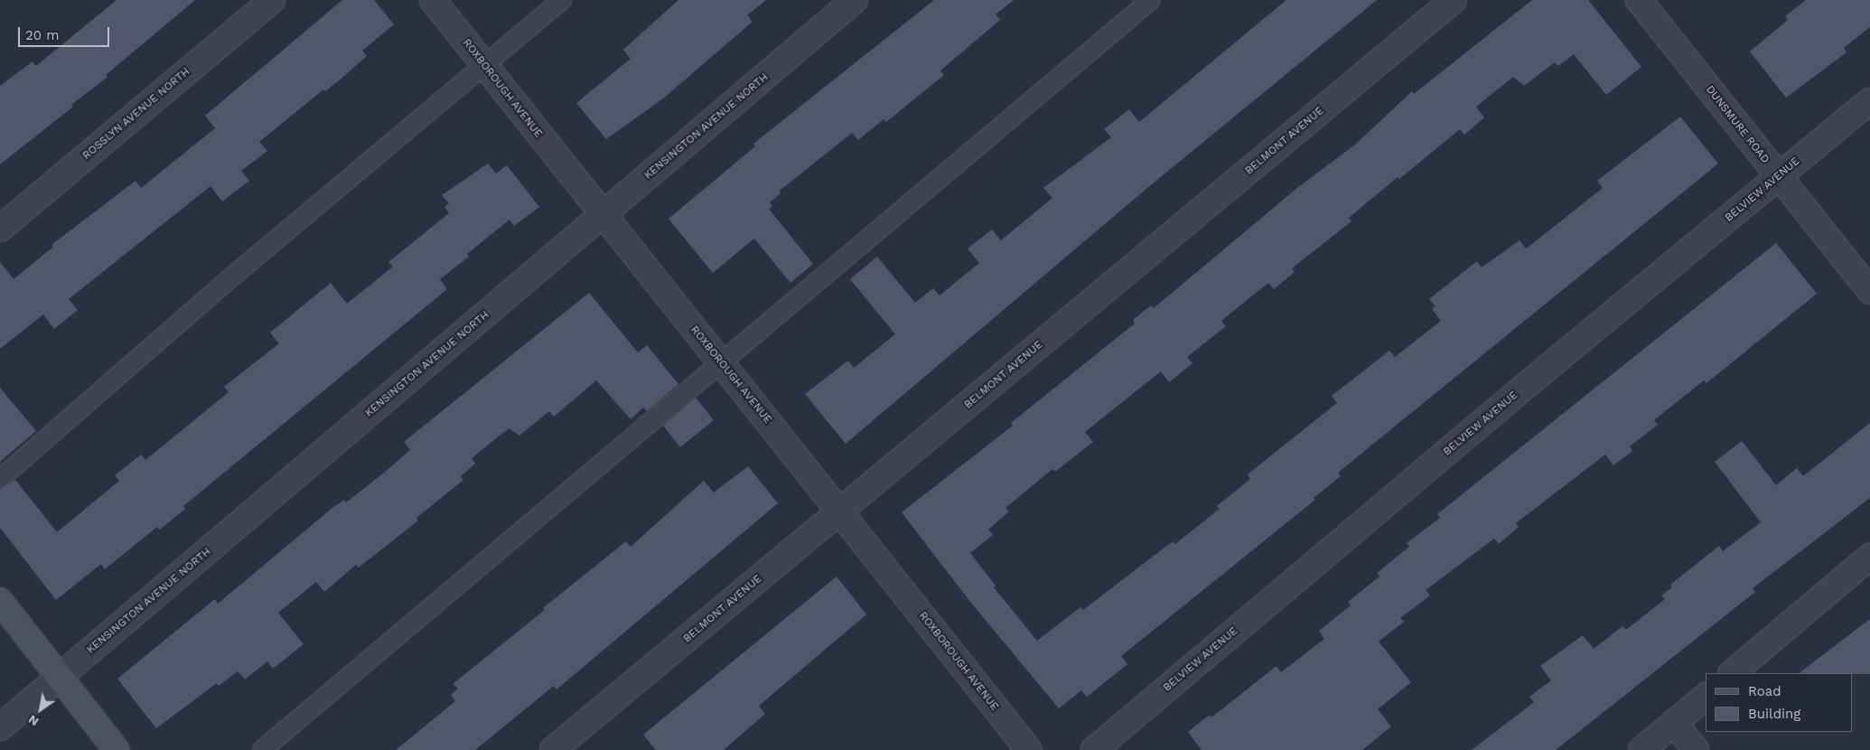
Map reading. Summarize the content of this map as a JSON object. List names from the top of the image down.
{
  "streets": {
    "street": [
      "ROXBOROUGH AVENUE",
      "ROSSLYN AVENUE NORTH",
      "DUNSMURE ROAD",
      "KENSINGTON AVENUE NORTH",
      "BELMONT AVENUE",
      "BELVIEW AVENUE"
    ]
  },
  "crossings": [
    ["ROXBOROUGH AVENUE", "KENSINGTON AVENUE NORTH"],
    ["ROXBOROUGH AVENUE", "BELMONT AVENUE"],
    ["DUNSMURE ROAD", "BELVIEW AVENUE"]
  ],
  "legend": ["Road", "Building"],
  "scale_bar": "20 m",
  "north": "bottom left"
}
